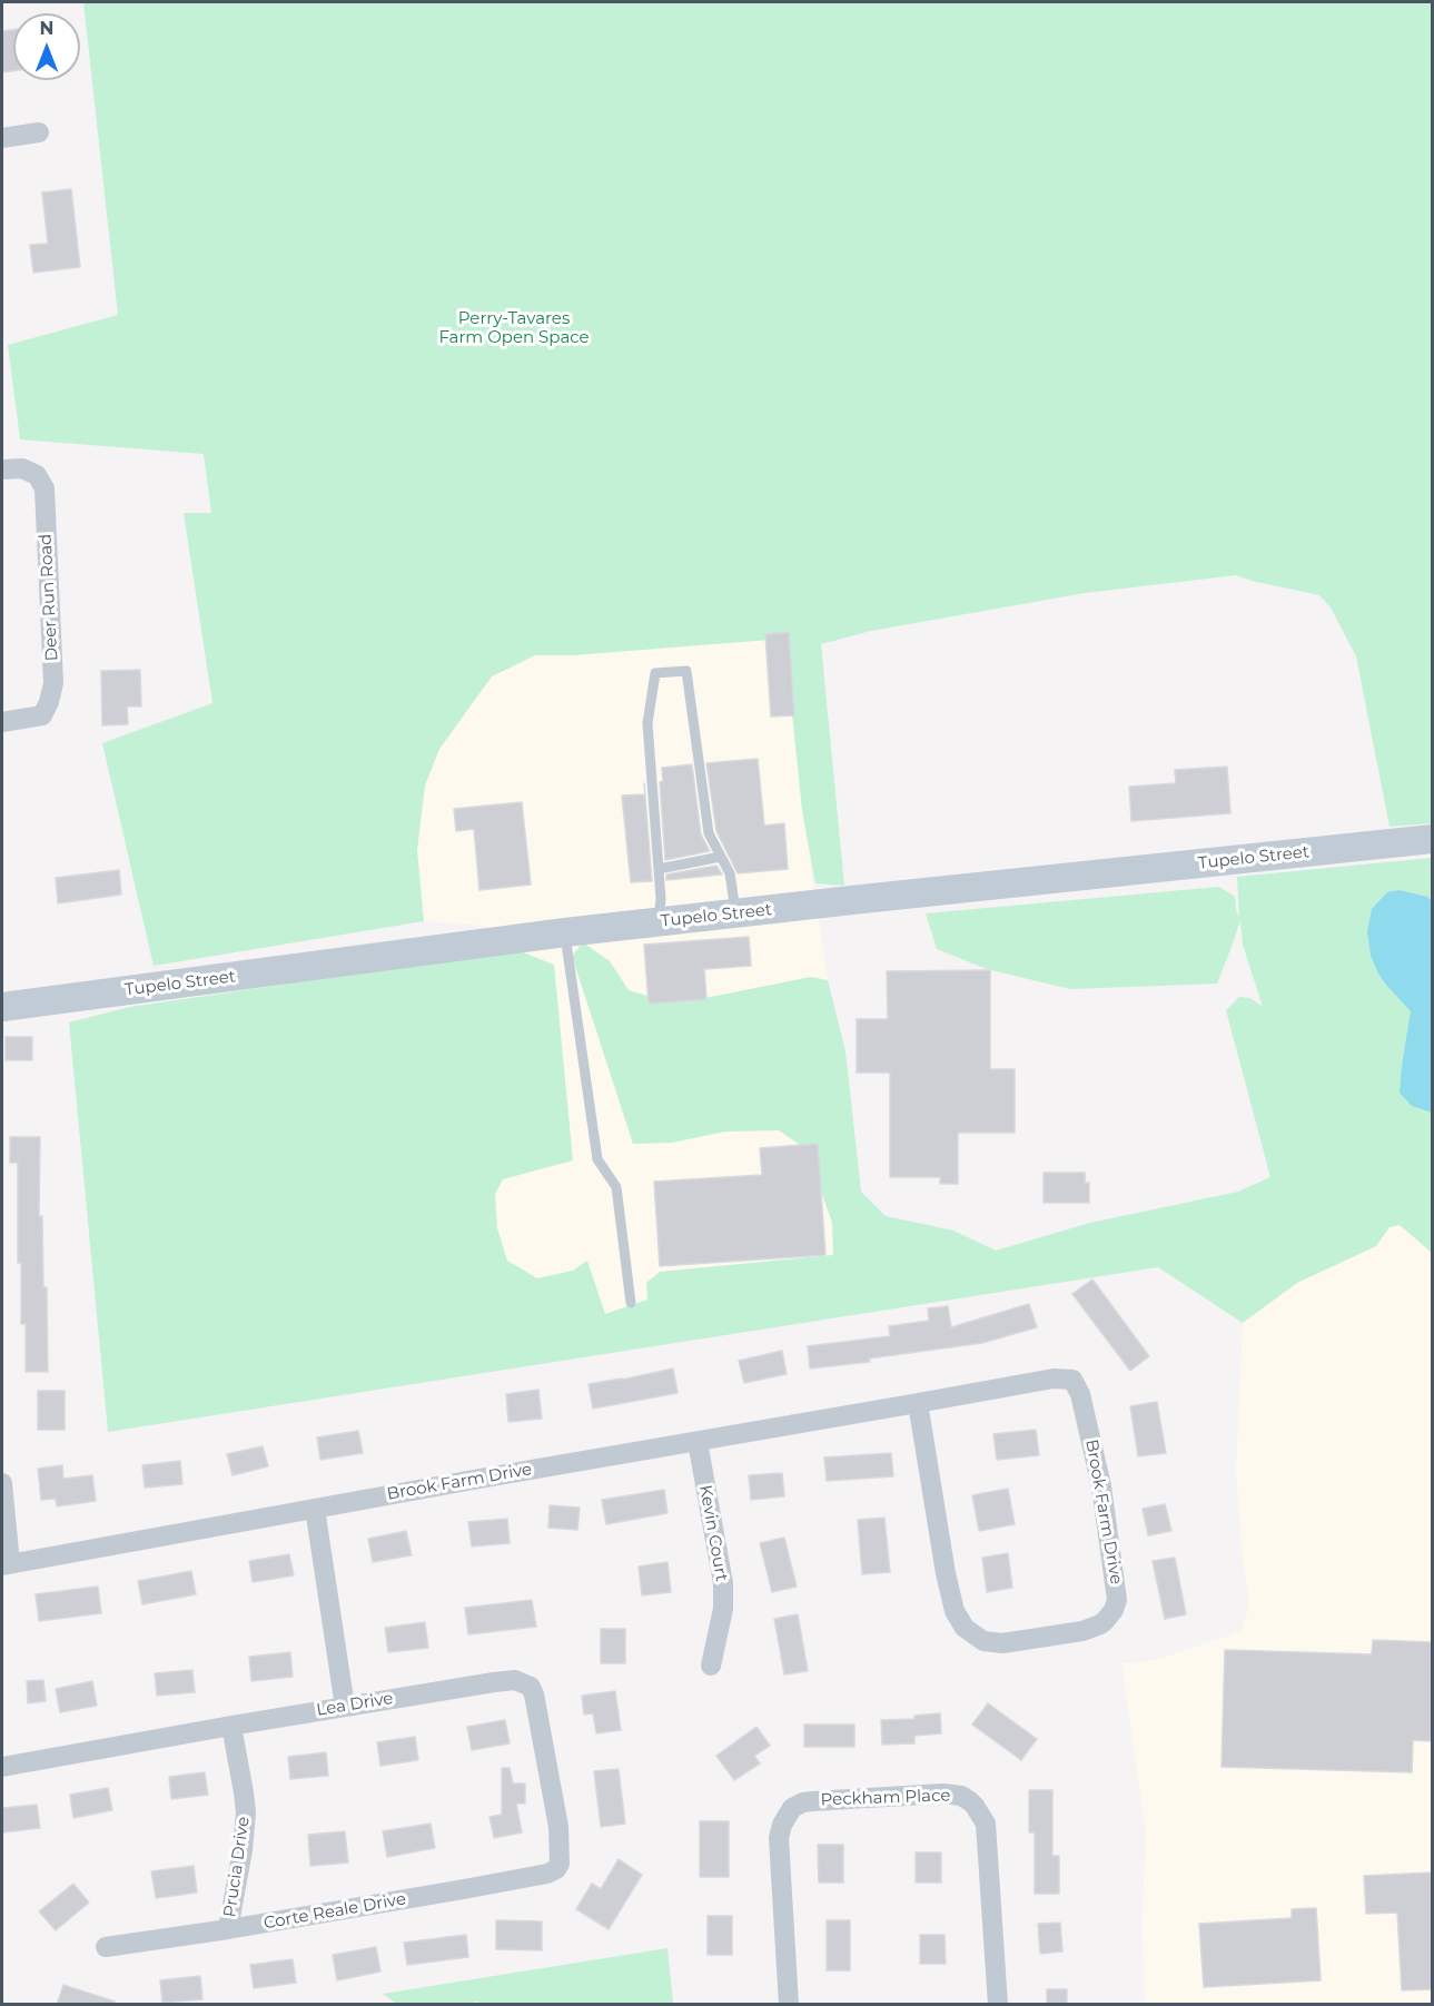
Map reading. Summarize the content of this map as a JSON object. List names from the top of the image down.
{
  "streets": {
    "main road": ["Tupelo Street"],
    "street": [
      "Deer Run Road",
      "Brook Farm Drive",
      "Kevin Court",
      "Lea Drive",
      "Peckham Place",
      "Prucia Drive",
      "Corte Reale Drive"
    ]
  },
  "crossings": [
    ["Brook Farm Drive", "Kevin Court"],
    ["Lea Drive", "Prucia Drive"],
    ["Lea Drive", "Corte Reale Drive"],
    ["Prucia Drive", "Corte Reale Drive"]
  ],
  "parks": ["Perry-Tavares Farm Open Space"],
  "north": "top"
}
